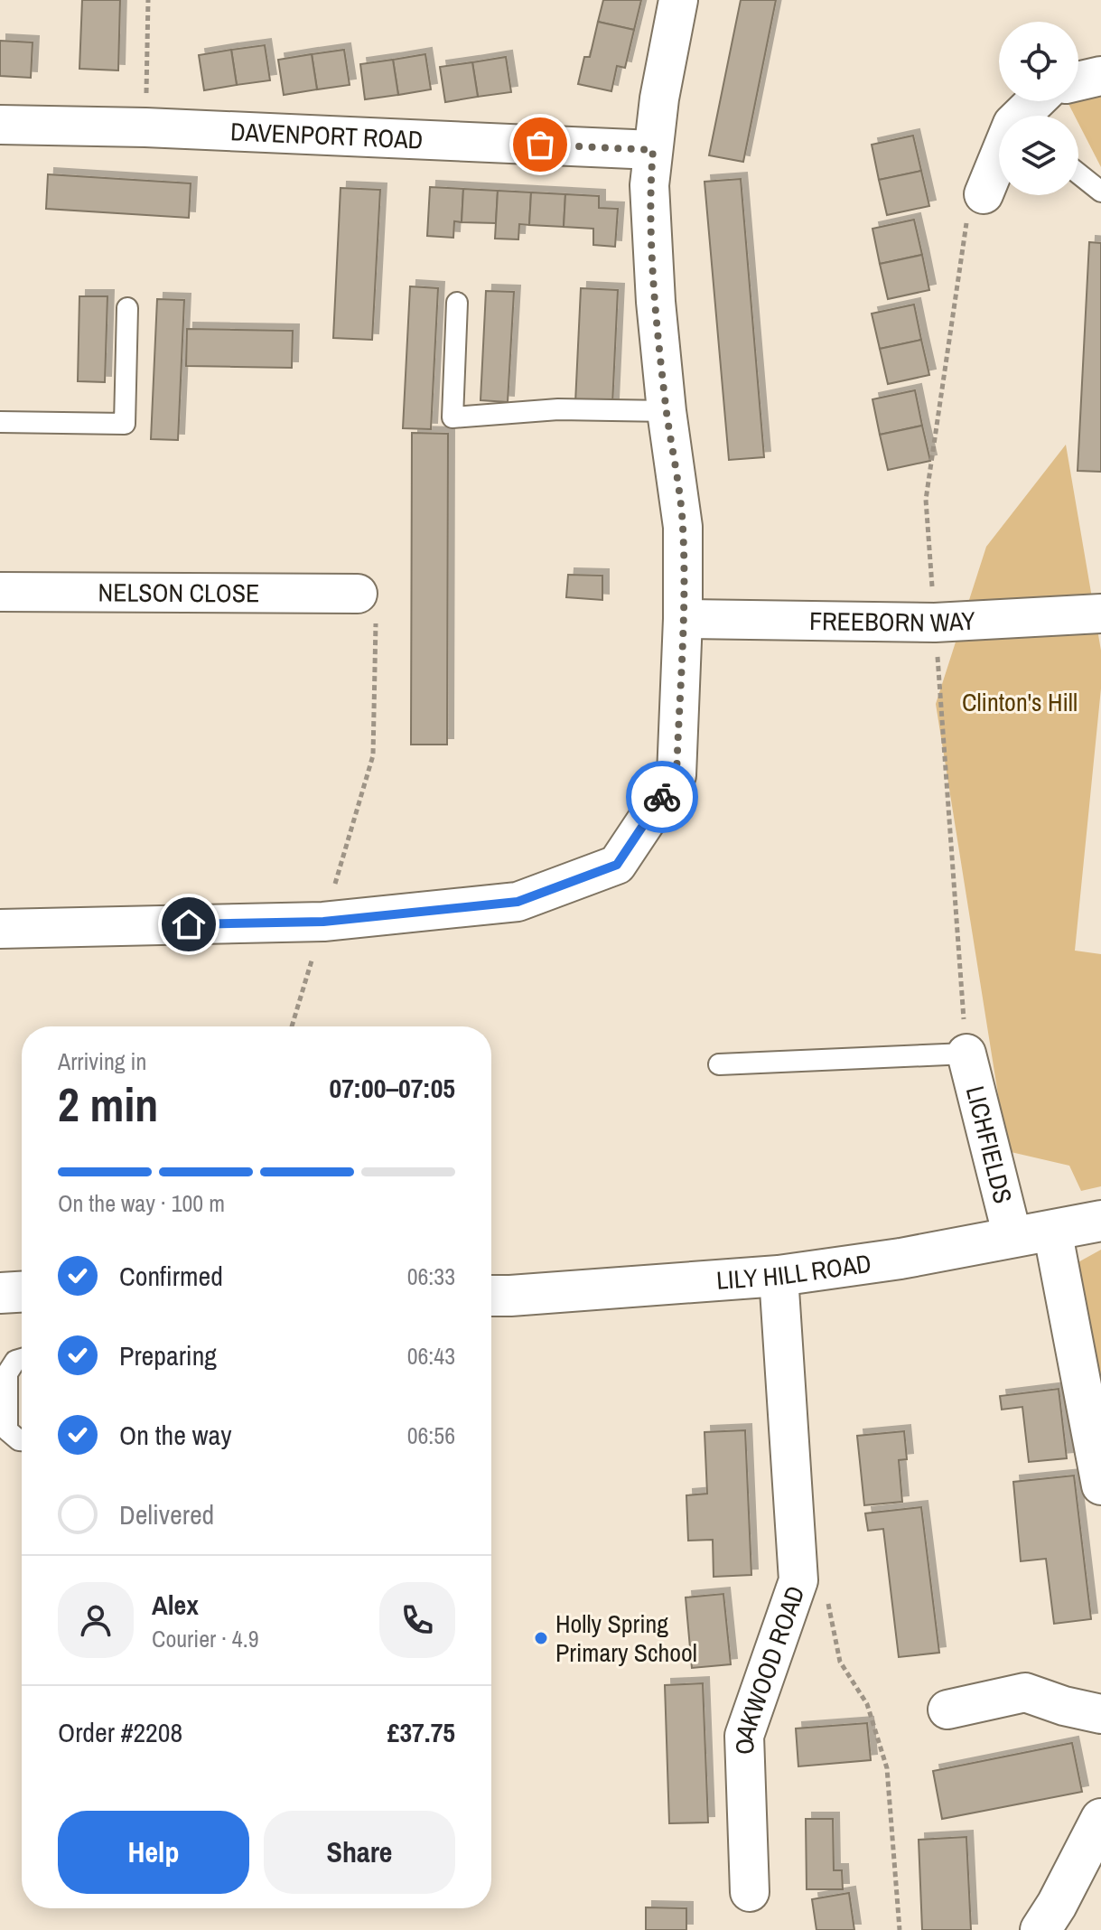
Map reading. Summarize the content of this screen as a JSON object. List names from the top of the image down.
{
  "streets": {
    "street": [
      "DAVENPORT ROAD",
      "NELSON CLOSE",
      "FREEBORN WAY",
      "LICHFIELDS",
      "LILY HILL ROAD",
      "OAKWOOD ROAD"
    ]
  },
  "crossings": [
    ["LICHFIELDS", "LILY HILL ROAD"],
    ["LILY HILL ROAD", "OAKWOOD ROAD"]
  ],
  "parks": ["Clinton's Hill"],
  "places": ["Holly Spring Primary School"],
  "page": {
    "heading": ["2 min", "Arriving in", "07:00–07:05"],
    "panel": [
      "Alex",
      "Courier · 4.9",
      "Order #2208",
      "£37.75"
    ],
    "bar": "On the way · 100 m",
    "list": [
      ["Confirmed", "06:33"],
      ["Preparing", "06:43"],
      ["On the way", "06:56"],
      "Delivered"
    ],
    "buttons": ["Help", "Share"]
  }
}
